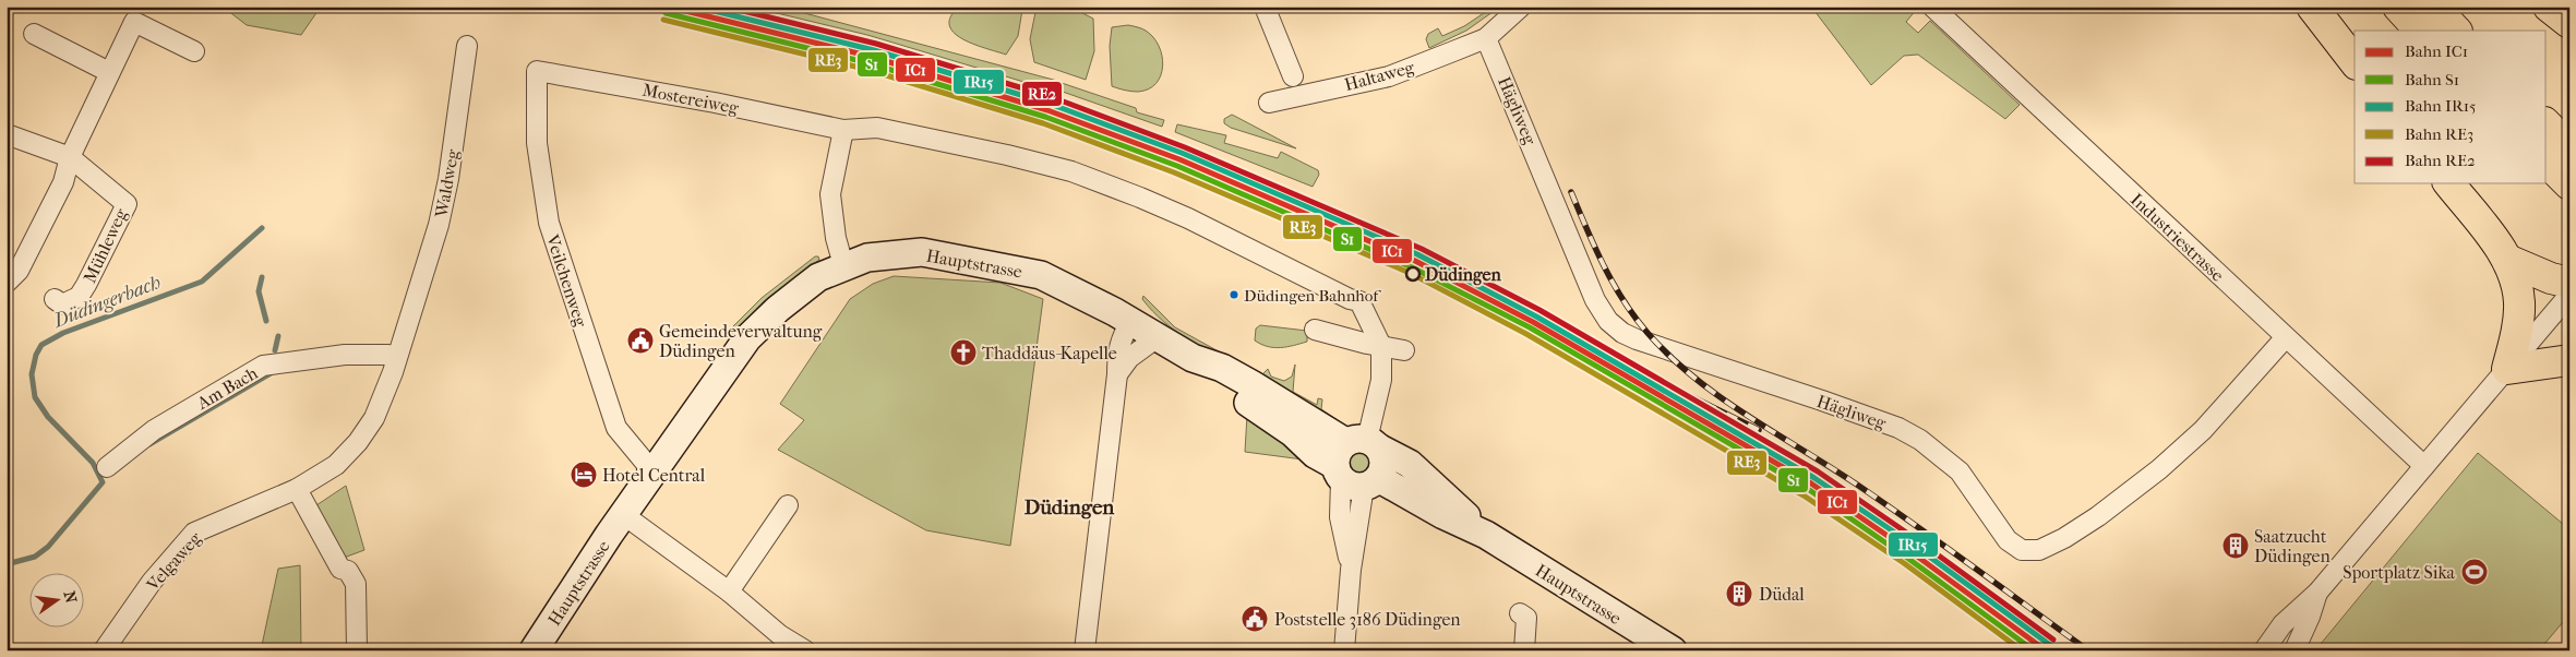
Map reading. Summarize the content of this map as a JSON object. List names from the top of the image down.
{
  "streets": {
    "main road": ["Hauptstrasse"],
    "street": [
      "Haltaweg",
      "Mostereiweg",
      "Hägliweg",
      "Waldweg",
      "Industriestrasse",
      "Mühleweg",
      "Veilchenweg",
      "Am Bach",
      "Velgaweg"
    ]
  },
  "crossings": [
    ["Haltaweg", "Hägliweg"],
    ["Mostereiweg", "Veilchenweg"],
    ["Hägliweg", "Industriestrasse"],
    ["Waldweg", "Velgaweg"],
    ["Hauptstrasse", "Veilchenweg"],
    ["Am Bach", "Velgaweg"]
  ],
  "districts": ["Düdingen"],
  "water": ["Düdingerbach"],
  "places": {
    "other": ["Düdingen", "Düdingen Bahnhof"],
    "public building": ["Gemeindeverwaltung Düdingen", "Poststelle 3186 Düdingen"],
    "church": ["Thaddäus-Kapelle"],
    "hotel": ["Hotel Central"],
    "building": ["Saatzucht Düdingen", "Düdal"],
    "sports": ["Sportplatz Sika"]
  },
  "lines": [
    "rail line IC1",
    "rail line IR15",
    "rail line RE2",
    "rail line S1",
    "rail line RE3"
  ],
  "legend": [
    "Bahn IC1",
    "Bahn S1",
    "Bahn IR15",
    "Bahn RE3",
    "Bahn RE2"
  ],
  "north": "right"
}
